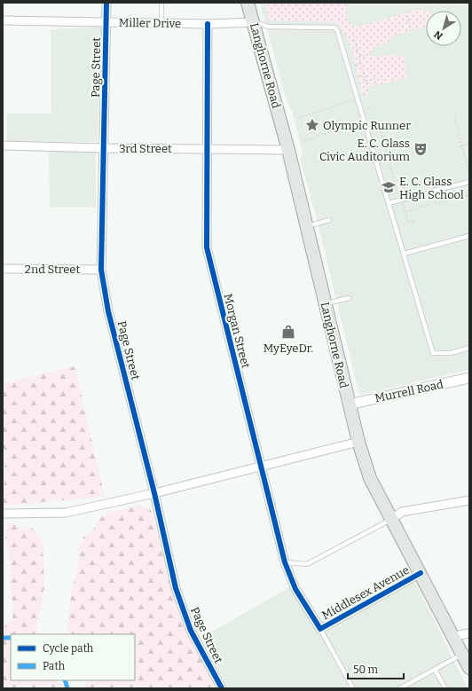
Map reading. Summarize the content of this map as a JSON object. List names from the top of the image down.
{
  "streets": {
    "main road": ["Langhorne Road"],
    "street": [
      "Miller Drive",
      "Page Street",
      "3rd Street",
      "2nd Street",
      "Morgan Street",
      "Murrell Road",
      "Middlesex Avenue"
    ]
  },
  "crossings": [
    ["Miller Drive", "Langhorne Road"],
    ["Miller Drive", "Page Street"],
    ["Miller Drive", "Morgan Street"],
    ["Langhorne Road", "3rd Street"],
    ["Langhorne Road", "Murrell Road"],
    ["Langhorne Road", "Middlesex Avenue"],
    ["Page Street", "3rd Street"],
    ["Page Street", "2nd Street"],
    ["3rd Street", "Morgan Street"],
    ["Morgan Street", "Middlesex Avenue"]
  ],
  "places": {
    "place": ["Olympic Runner"],
    "theatre": ["E. C. Glass Civic Auditorium"],
    "school or university": ["E. C. Glass High School"],
    "shop": ["MyEyeDr."]
  },
  "legend": ["Cycle path", "Path"],
  "scale_bar": "50 m",
  "north": "bottom left"
}
